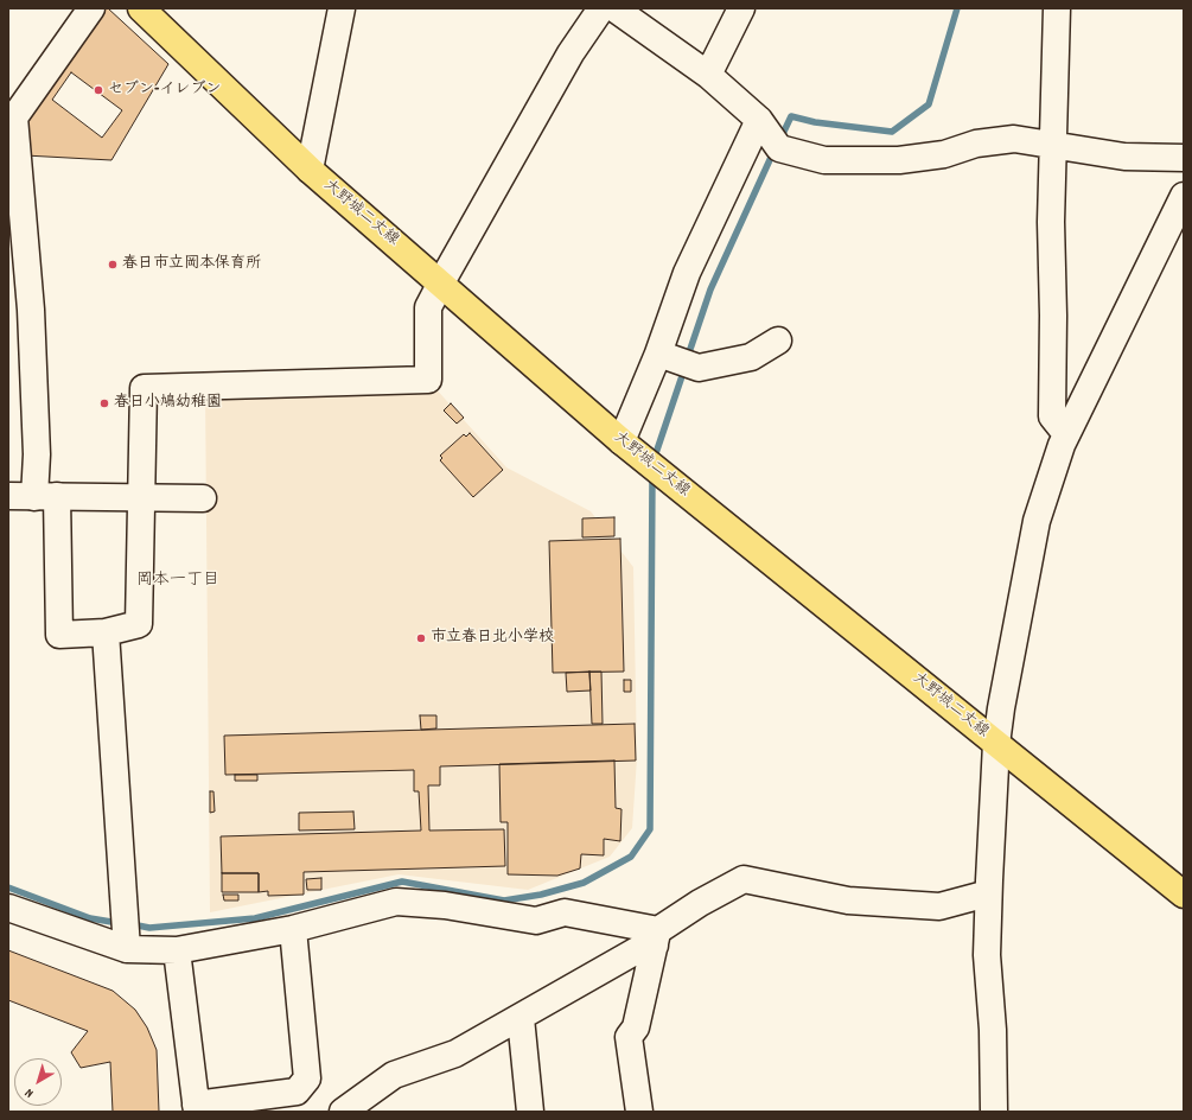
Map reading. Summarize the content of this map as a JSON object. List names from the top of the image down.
{
  "streets": {
    "main road": ["大野城二丈線"]
  },
  "districts": ["岡本一丁目"],
  "places": [
    "セブン-イレブン",
    "春日市立岡本保育所",
    "春日小鳩幼稚園",
    "市立春日北小学校"
  ],
  "north": "bottom left"
}
